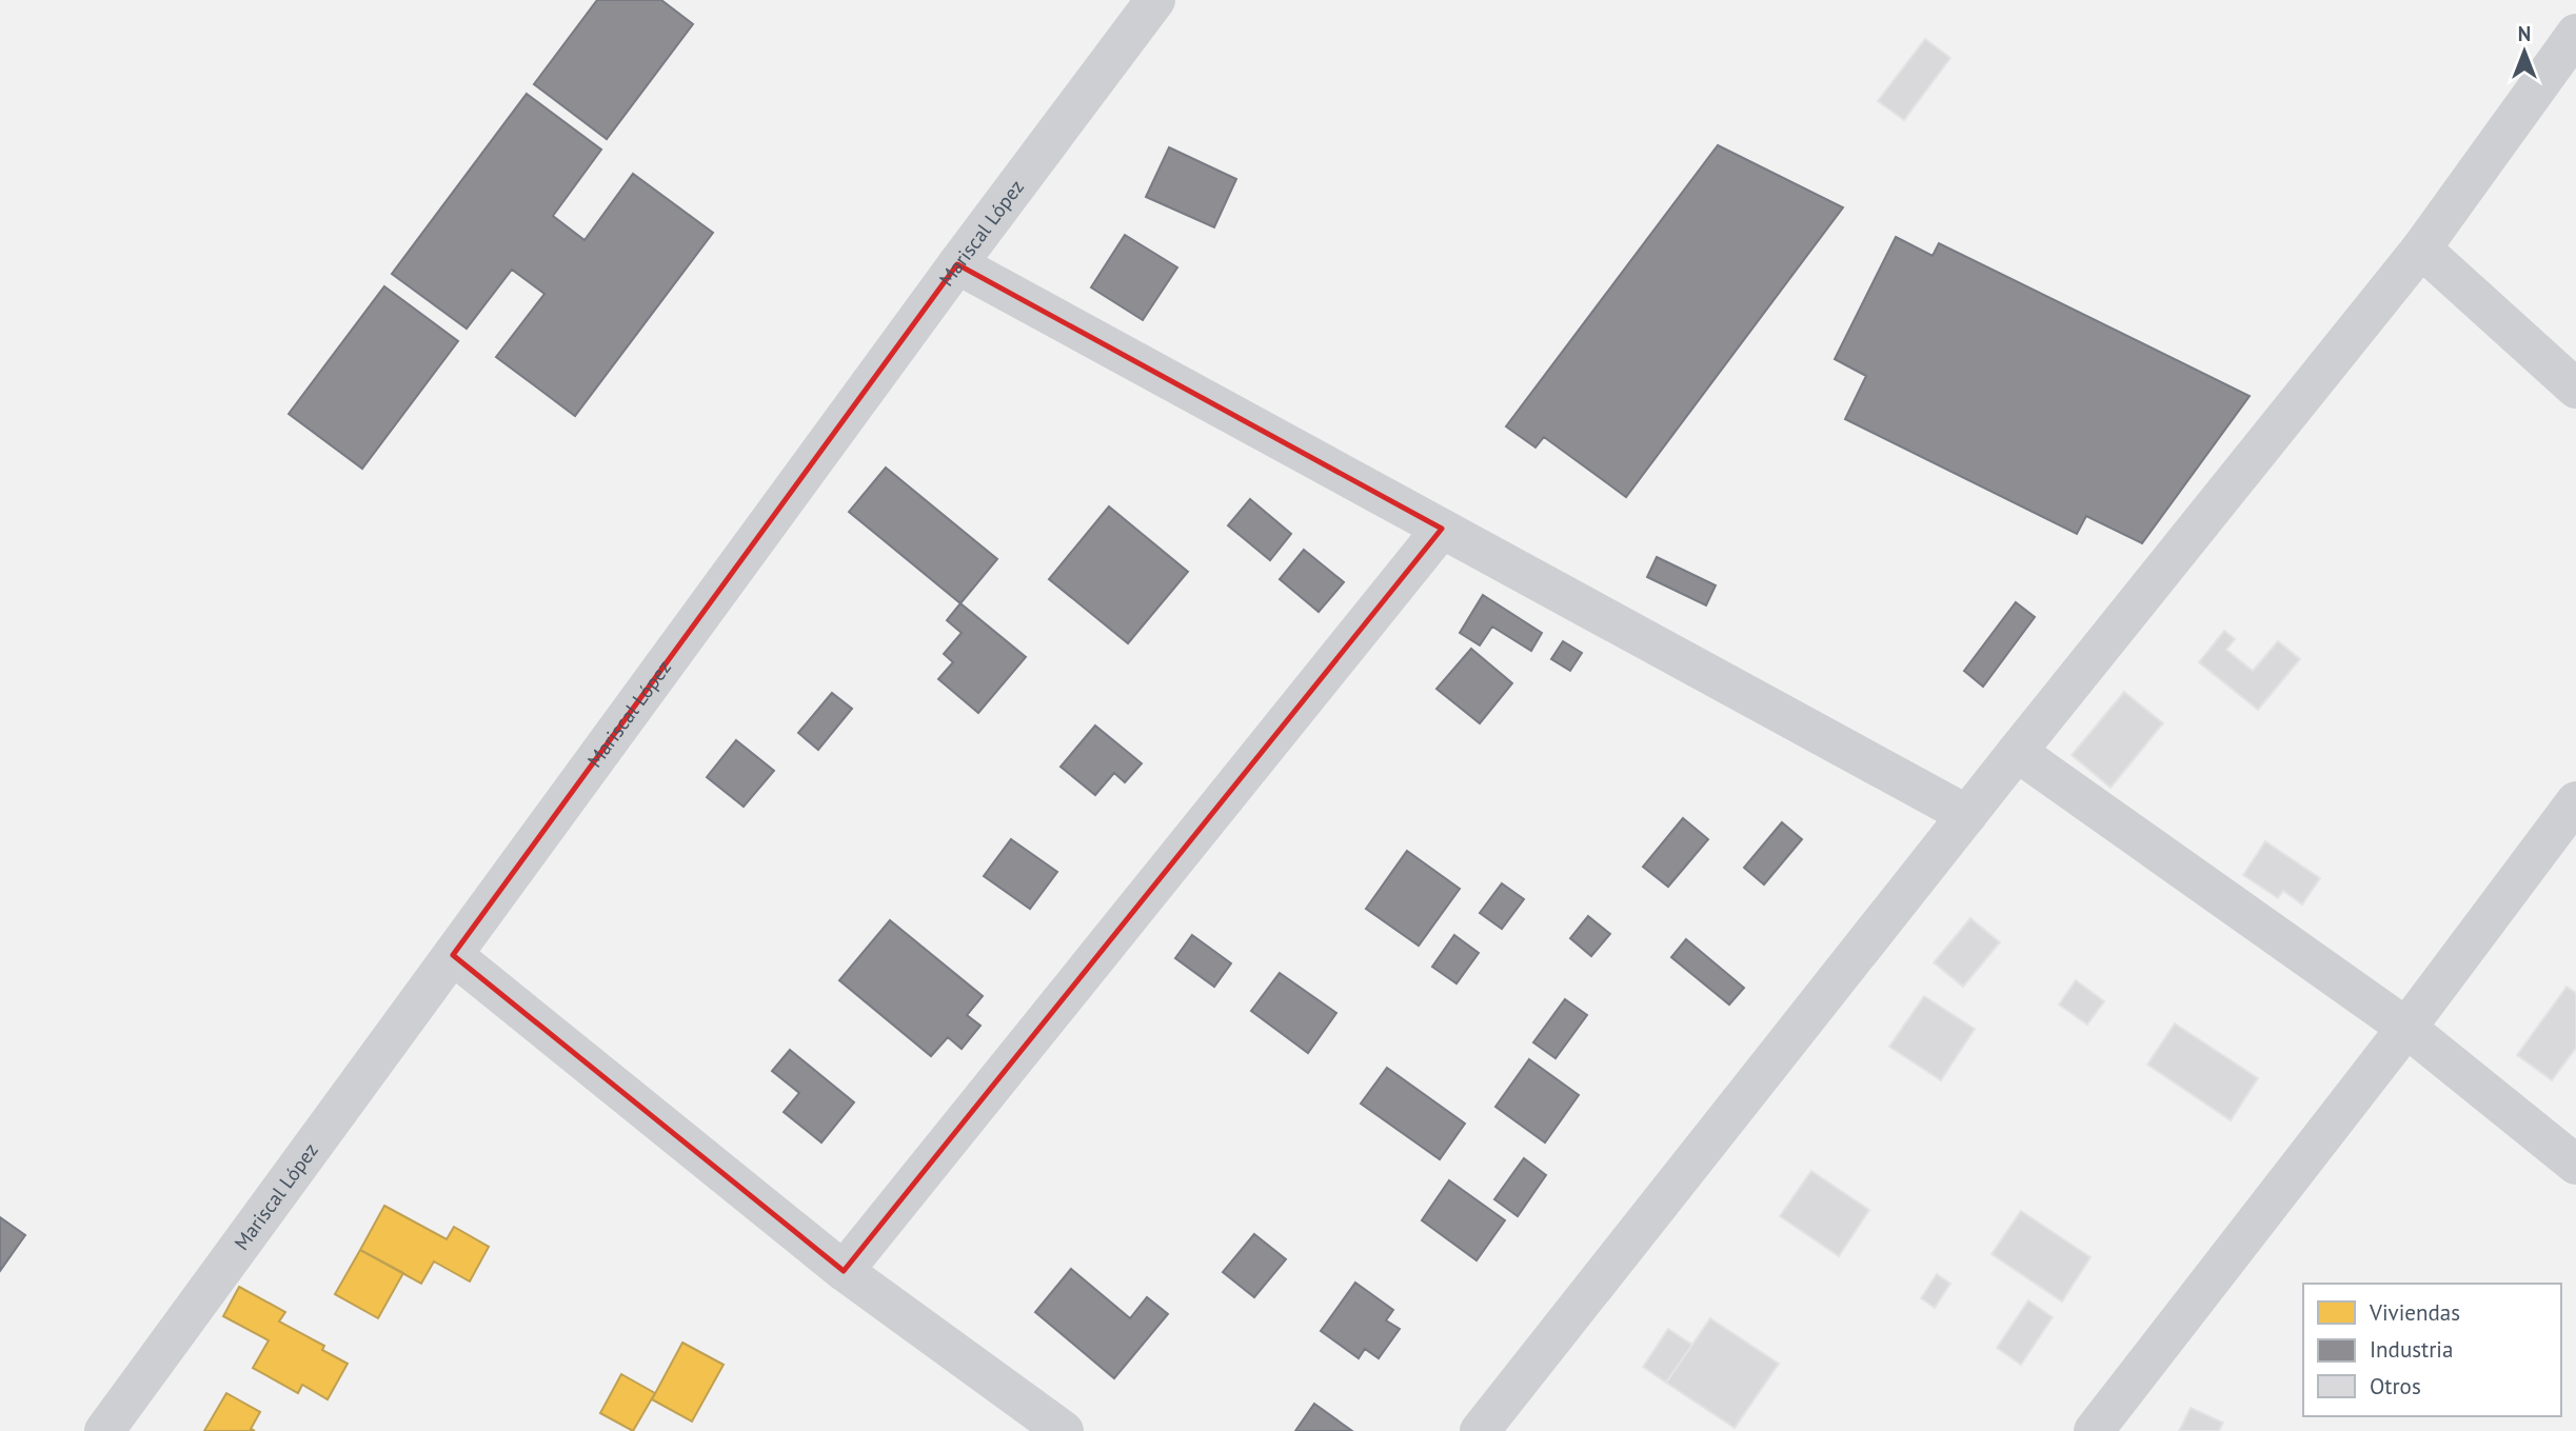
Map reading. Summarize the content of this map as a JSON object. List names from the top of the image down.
{
  "streets": {
    "street": ["Mariscal López"]
  },
  "legend": ["Viviendas", "Industria", "Otros"],
  "north": "top"
}
